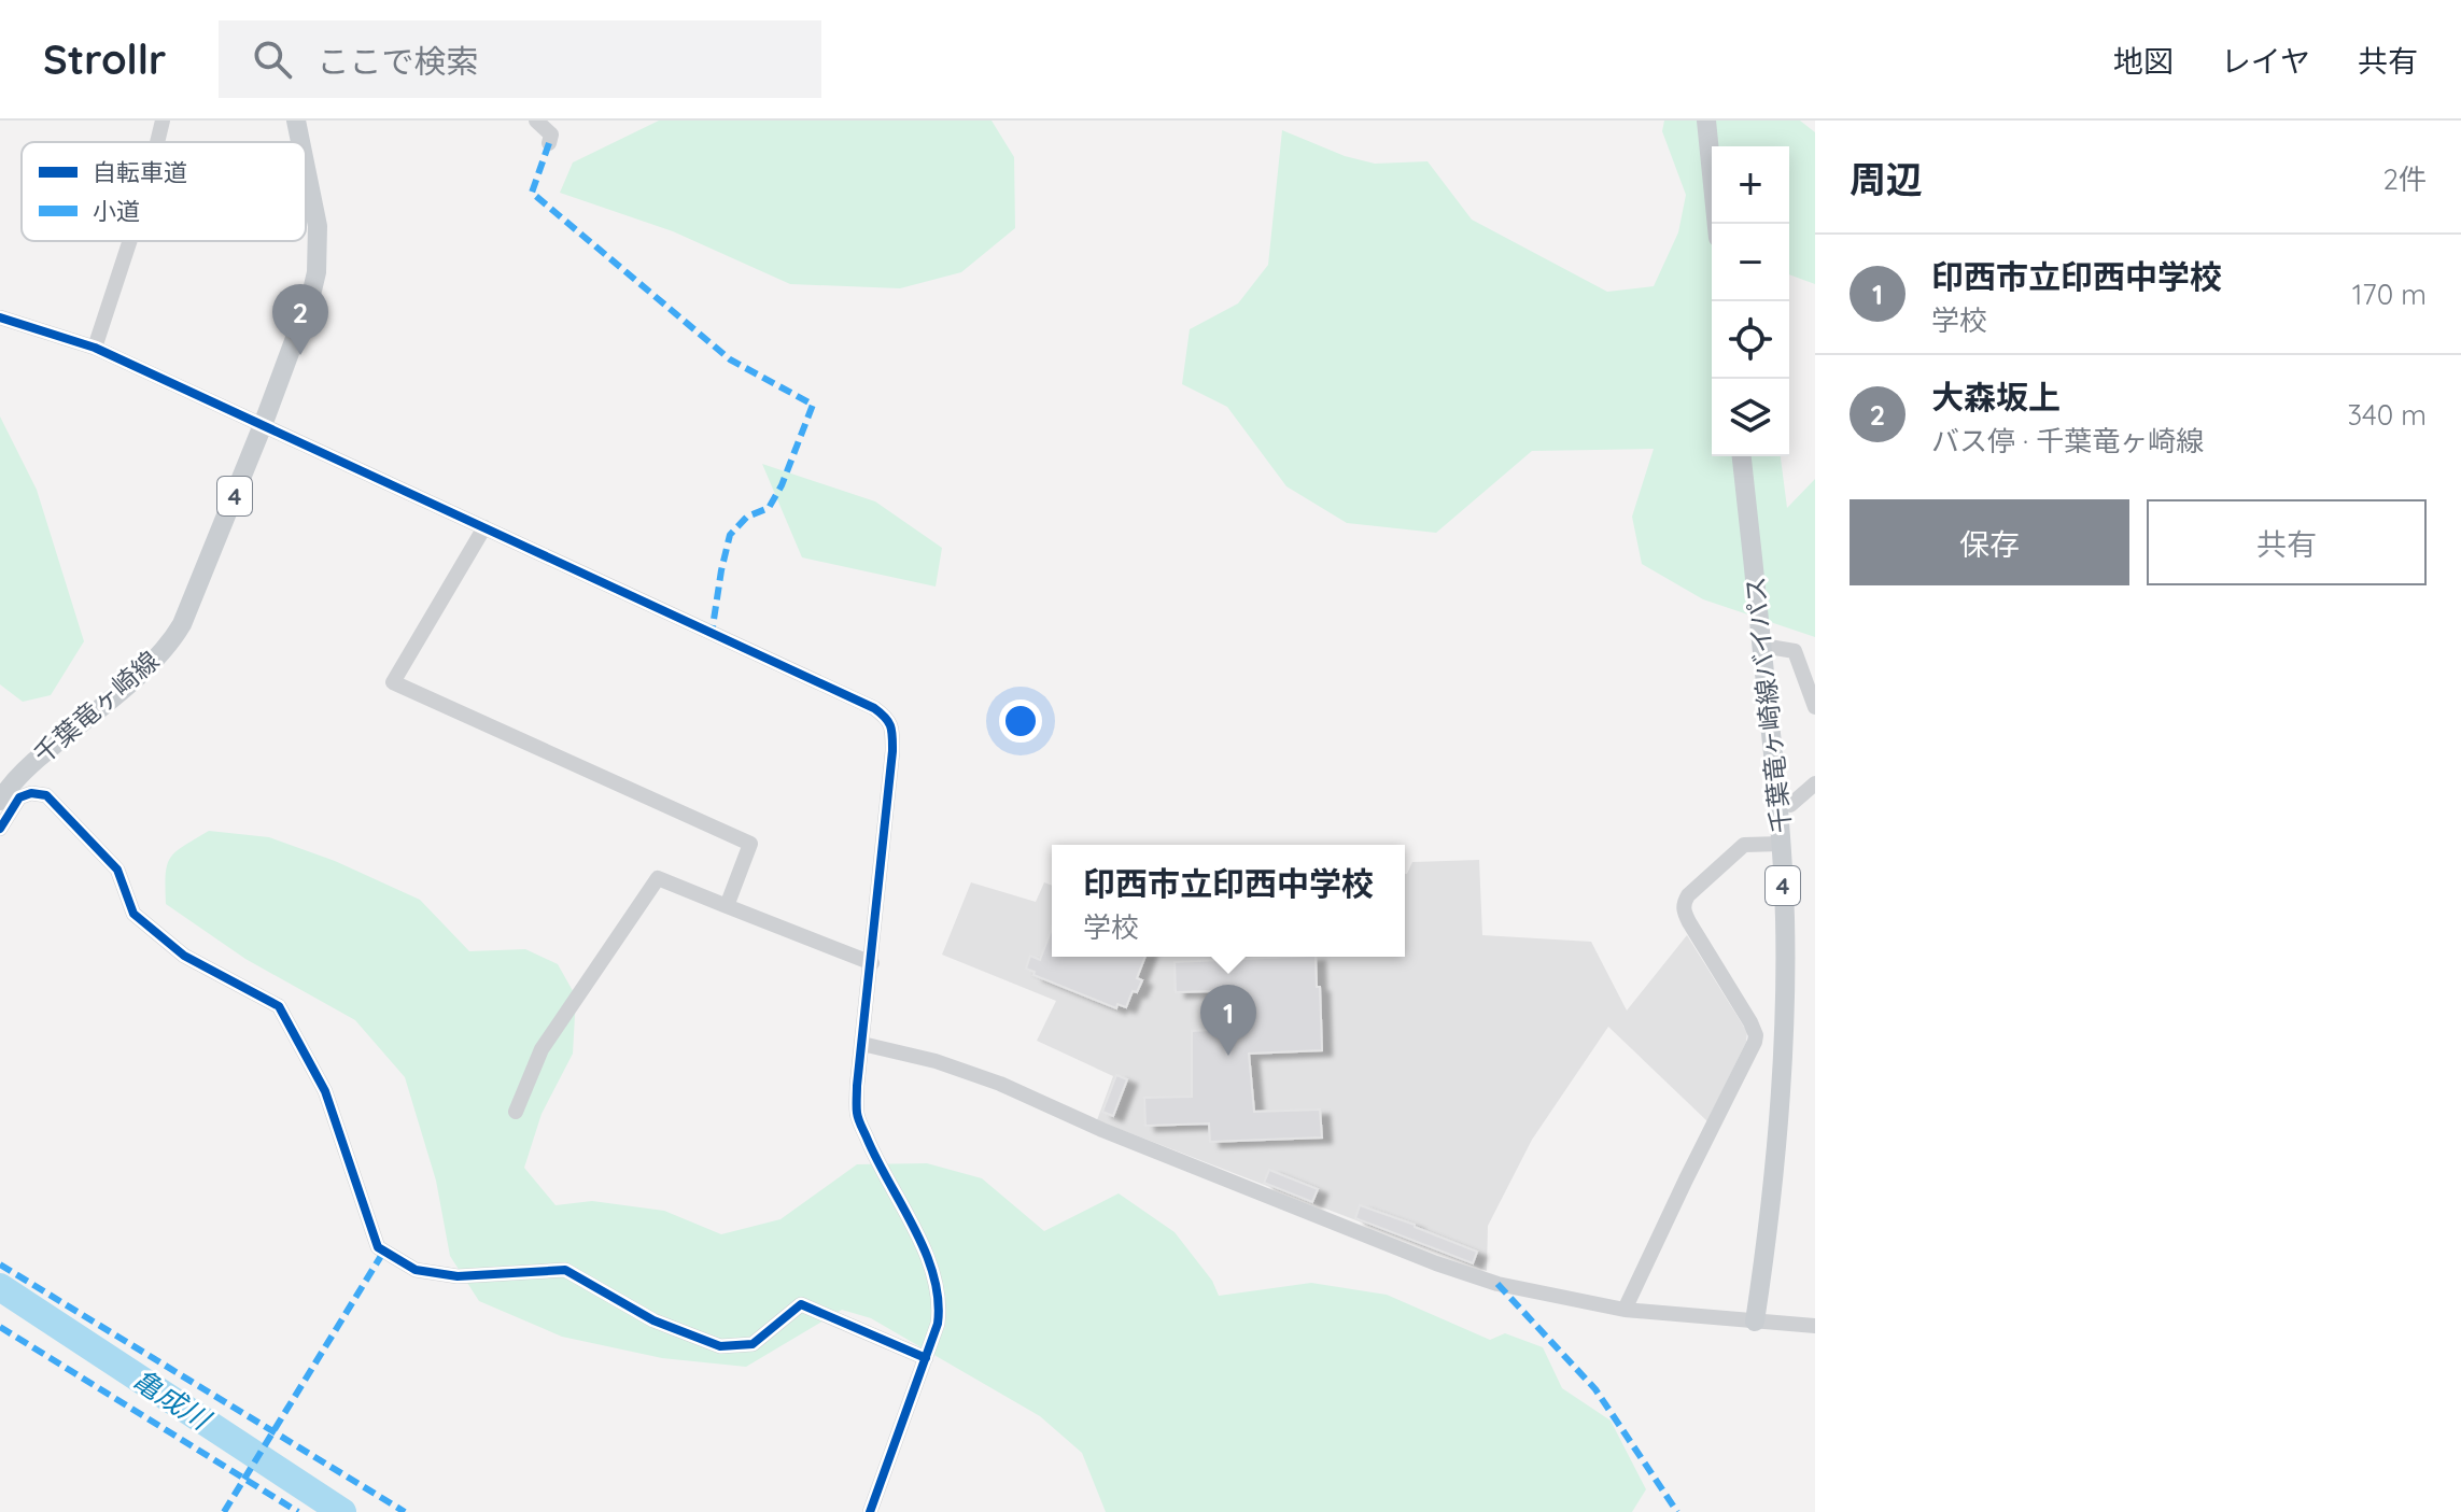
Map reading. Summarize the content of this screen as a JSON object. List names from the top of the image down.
{
  "streets": {
    "main road": ["4", "千葉竜ヶ崎線バイパス", "千葉竜ヶ崎線"]
  },
  "water": ["亀成川"],
  "legend": ["自転車道", "小道"],
  "page": {
    "header": "Strollr",
    "search": "ここで検索",
    "nav": ["地図", "レイヤ", "共有"],
    "heading": ["周辺", "2件"],
    "map_buttons": ["+", "−"],
    "list": [
      {
        "mark": "1",
        "name": "印西市立印西中学校",
        "note": "学校",
        "value": "170 m"
      },
      {
        "mark": "2",
        "name": "大森坂上",
        "note": "バス停 · 千葉竜ヶ崎線",
        "value": "340 m"
      }
    ],
    "pins": ["2", "1"],
    "buttons": ["保存", "共有"],
    "popup": ["印西市立印西中学校", "学校"]
  }
}
